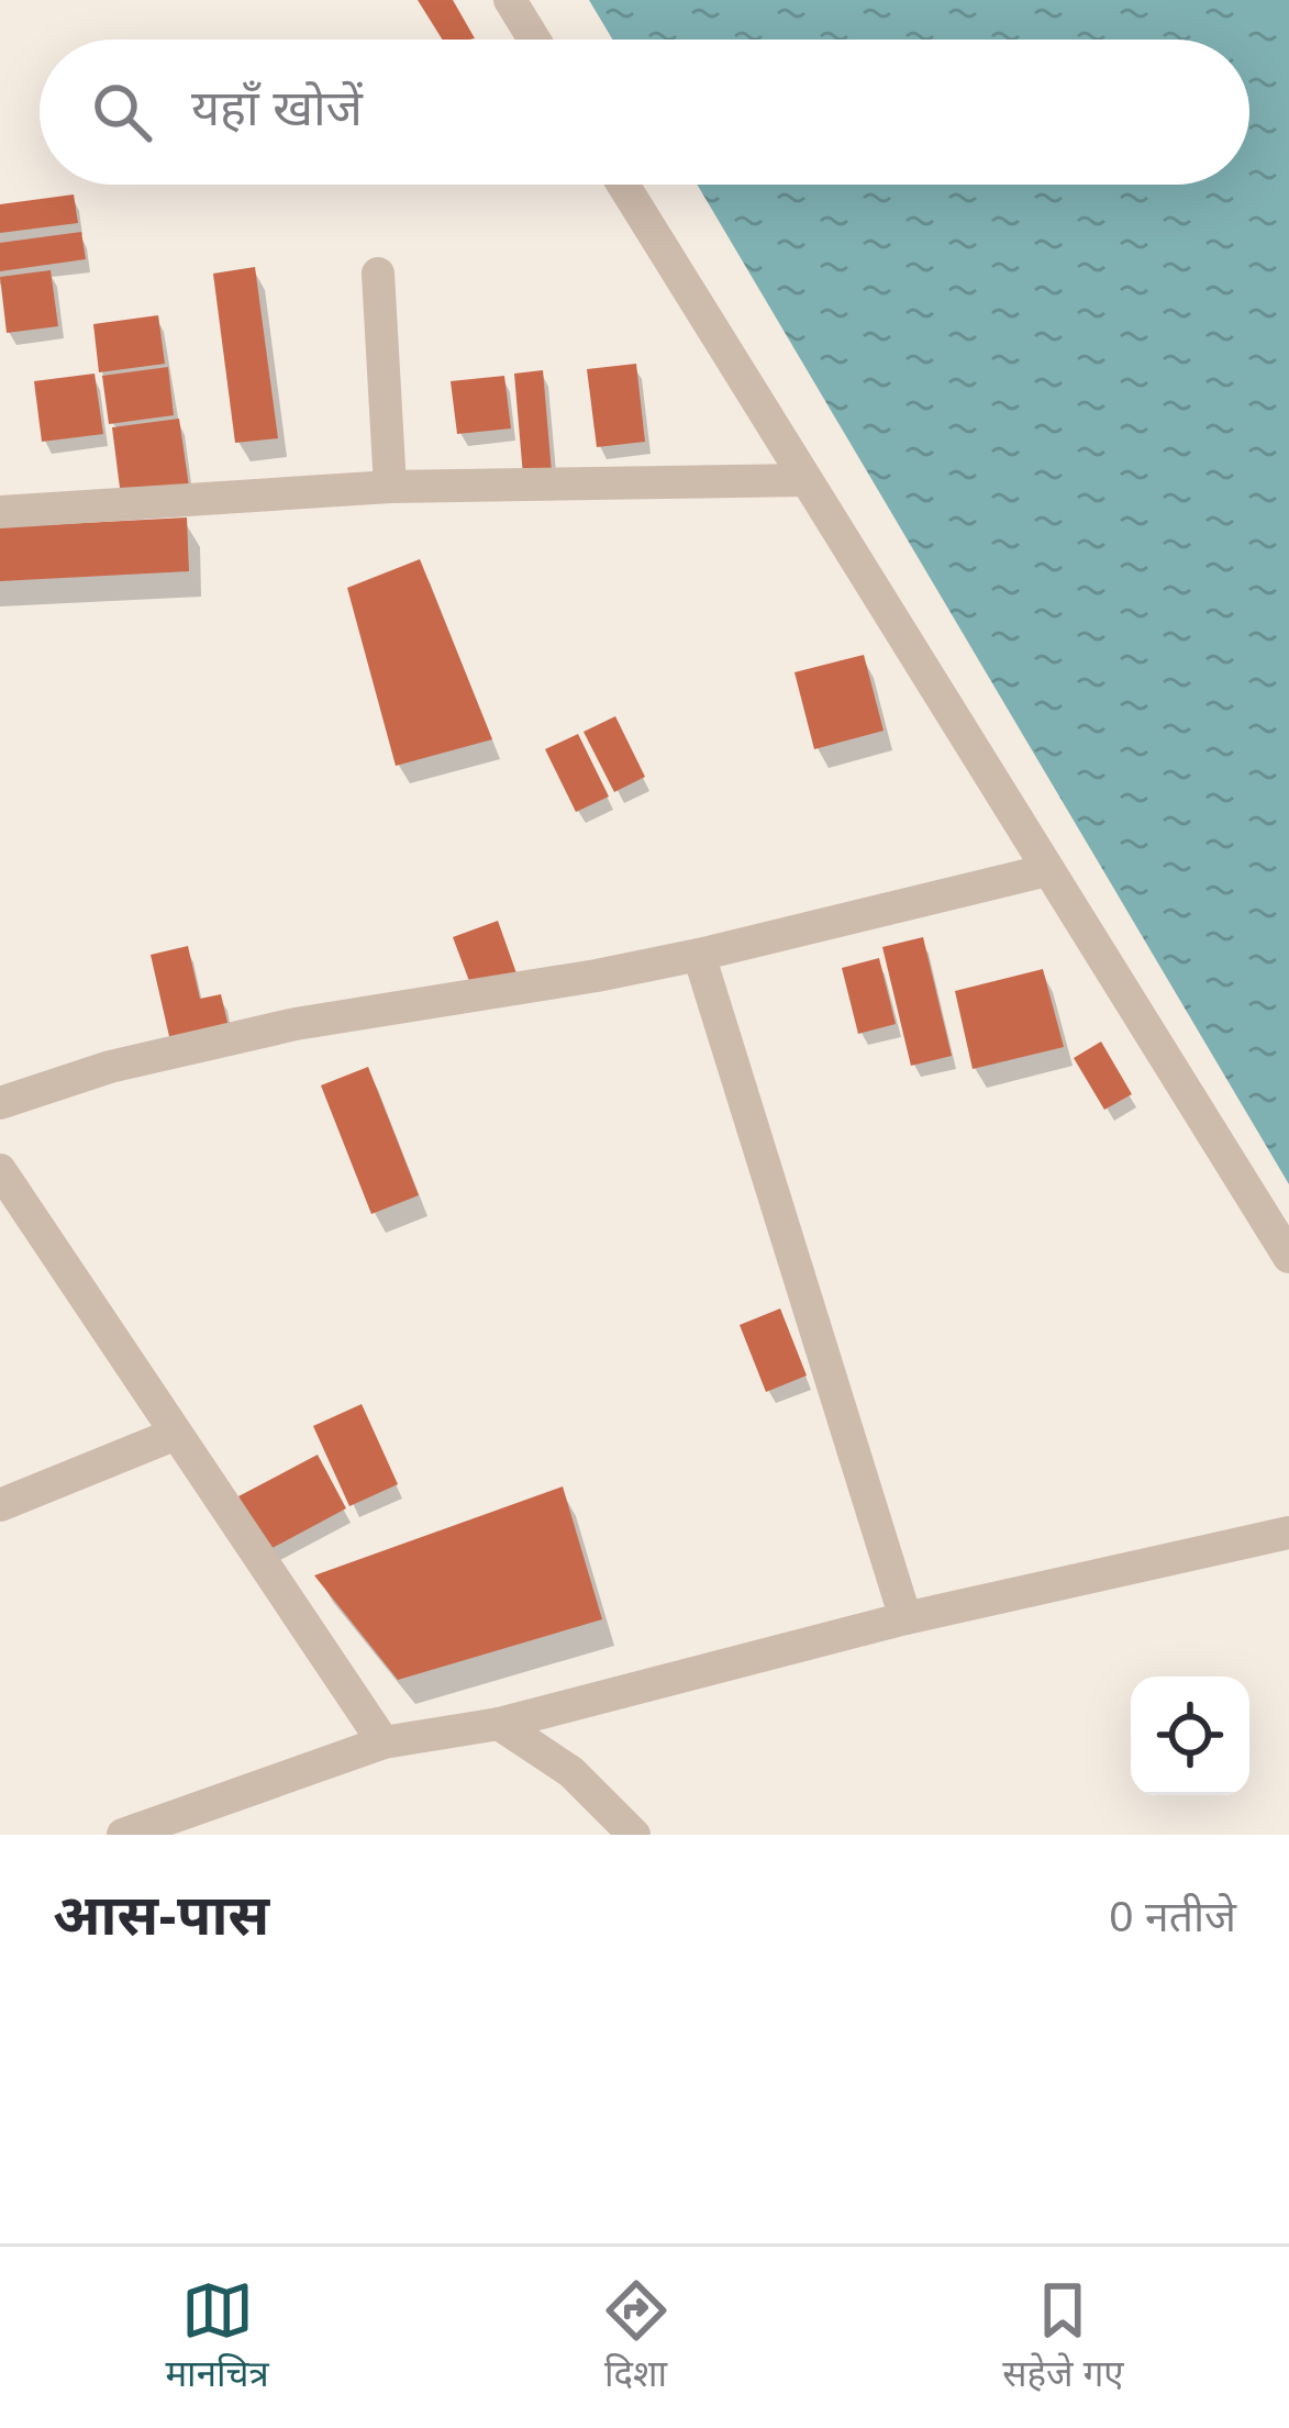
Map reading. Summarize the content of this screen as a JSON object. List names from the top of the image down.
{
  "page": {
    "search": "यहाँ खोजें",
    "heading": ["आस-पास", "0 नतीजे"],
    "nav": ["मानचित्र", "दिशा", "सहेजे गए"]
  }
}
